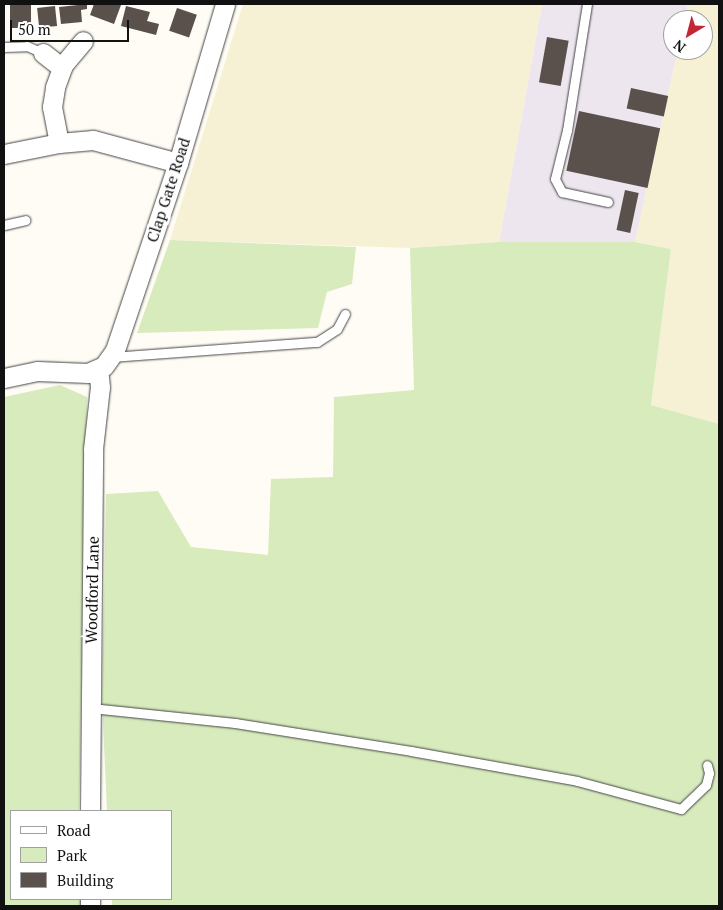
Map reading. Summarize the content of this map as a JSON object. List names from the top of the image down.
{
  "streets": {
    "street": ["Clap Gate Road", "Woodford Lane"]
  },
  "crossings": [
    ["Clap Gate Road", "Woodford Lane"]
  ],
  "legend": ["Road", "Park", "Building"],
  "scale_bar": "50 m",
  "north": "bottom left"
}
